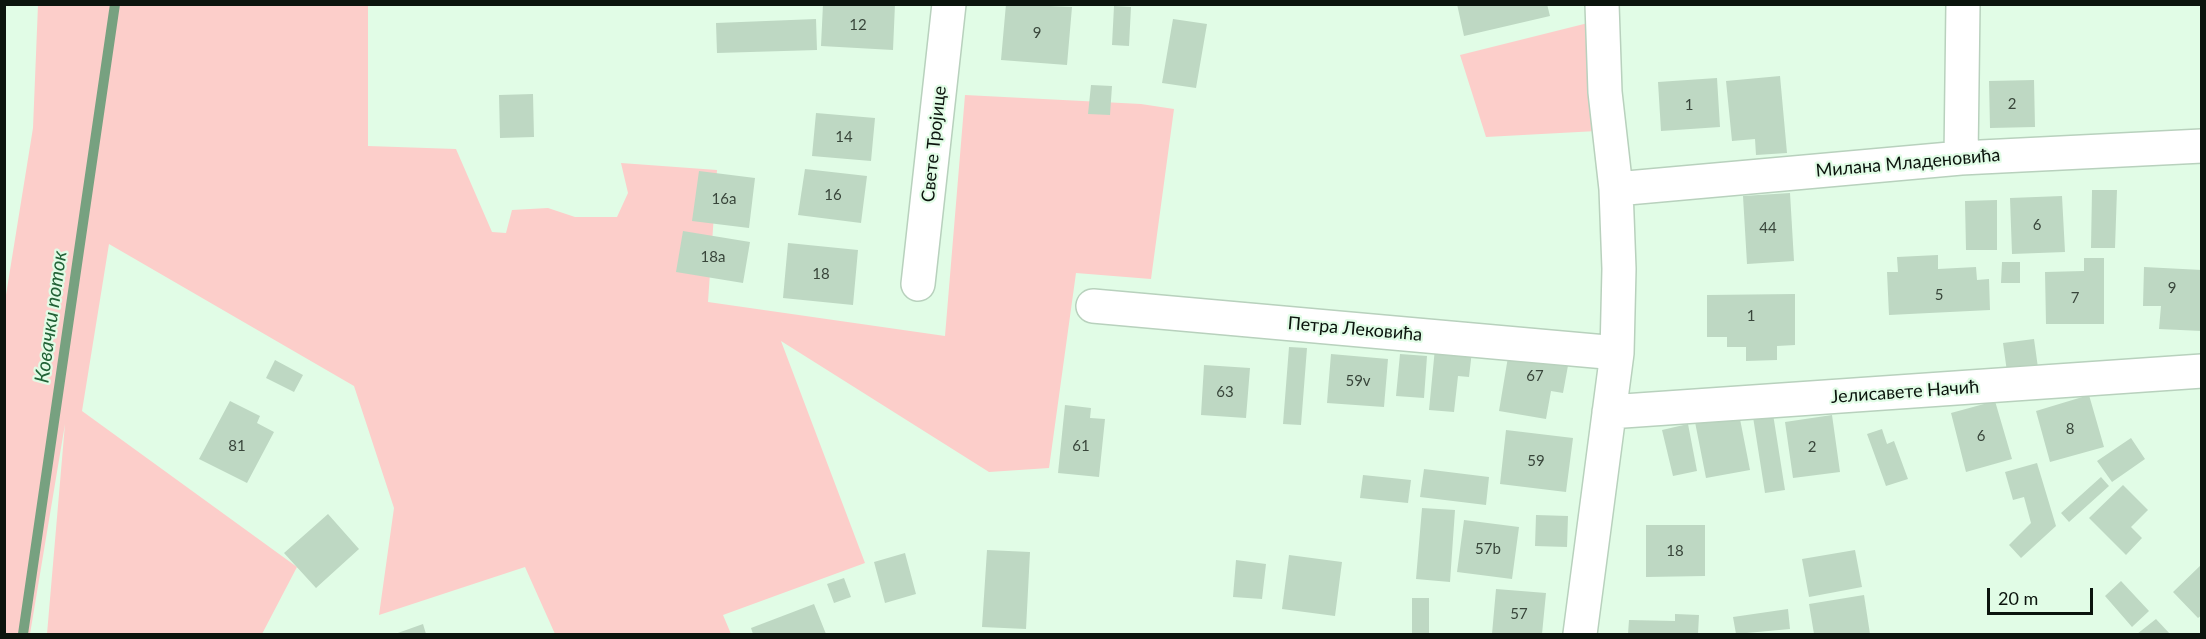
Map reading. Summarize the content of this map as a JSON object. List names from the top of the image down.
{
  "streets": {
    "street": [
      "Свете Тројице",
      "Милана Младеновића",
      "Петра Лековића",
      "Јелисавете Начић"
    ]
  },
  "water": ["Ковачки поток"],
  "house_numbers": [
    "12",
    "9",
    "2",
    "1",
    "14",
    "16",
    "16a",
    "6",
    "44",
    "18a",
    "18",
    "9",
    "5",
    "7",
    "1",
    "67",
    "59v",
    "63",
    "8",
    "6",
    "81",
    "61",
    "2",
    "59",
    "57b",
    "18",
    "57"
  ],
  "scale_bar": "20 m"
}
